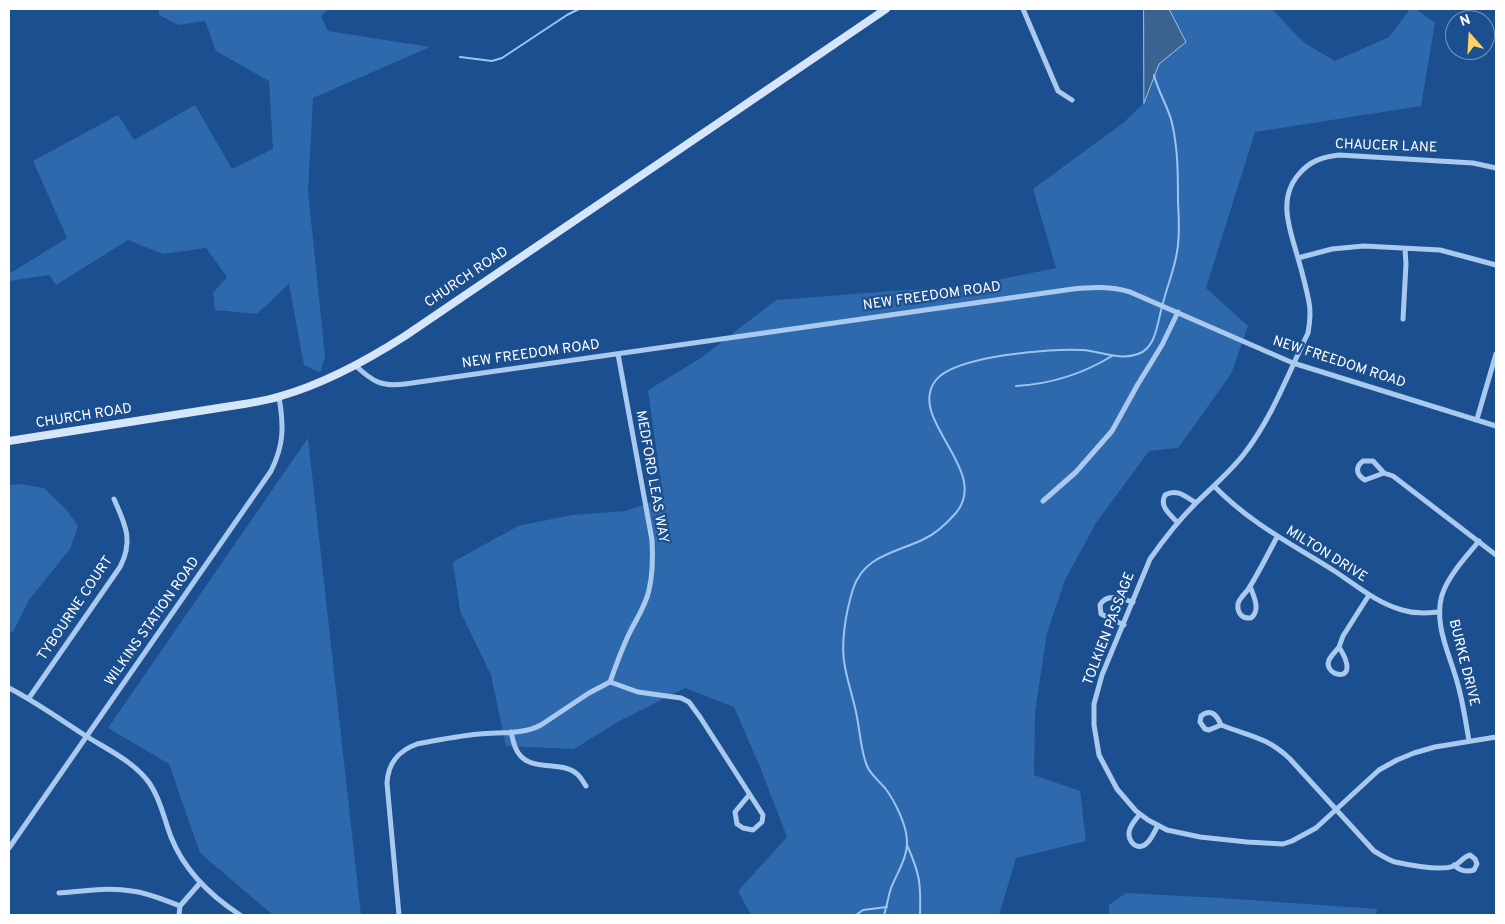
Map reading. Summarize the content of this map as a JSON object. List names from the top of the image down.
{
  "streets": {
    "main road": ["CHURCH ROAD"],
    "street": [
      "CHAUCER LANE",
      "NEW FREEDOM ROAD",
      "MEDFORD LEAS WAY",
      "MILTON DRIVE",
      "TYBOURNE COURT",
      "WILKINS STATION ROAD",
      "TOLKIEN PASSAGE",
      "BURKE DRIVE"
    ]
  },
  "crossings": [
    ["CHAUCER LANE", "NEW FREEDOM ROAD"],
    ["CHAUCER LANE", "TOLKIEN PASSAGE"],
    ["CHURCH ROAD", "NEW FREEDOM ROAD"],
    ["CHURCH ROAD", "WILKINS STATION ROAD"],
    ["NEW FREEDOM ROAD", "MEDFORD LEAS WAY"],
    ["NEW FREEDOM ROAD", "TOLKIEN PASSAGE"],
    ["MILTON DRIVE", "TOLKIEN PASSAGE"],
    ["MILTON DRIVE", "BURKE DRIVE"],
    ["TOLKIEN PASSAGE", "BURKE DRIVE"]
  ],
  "north": "top"
}
